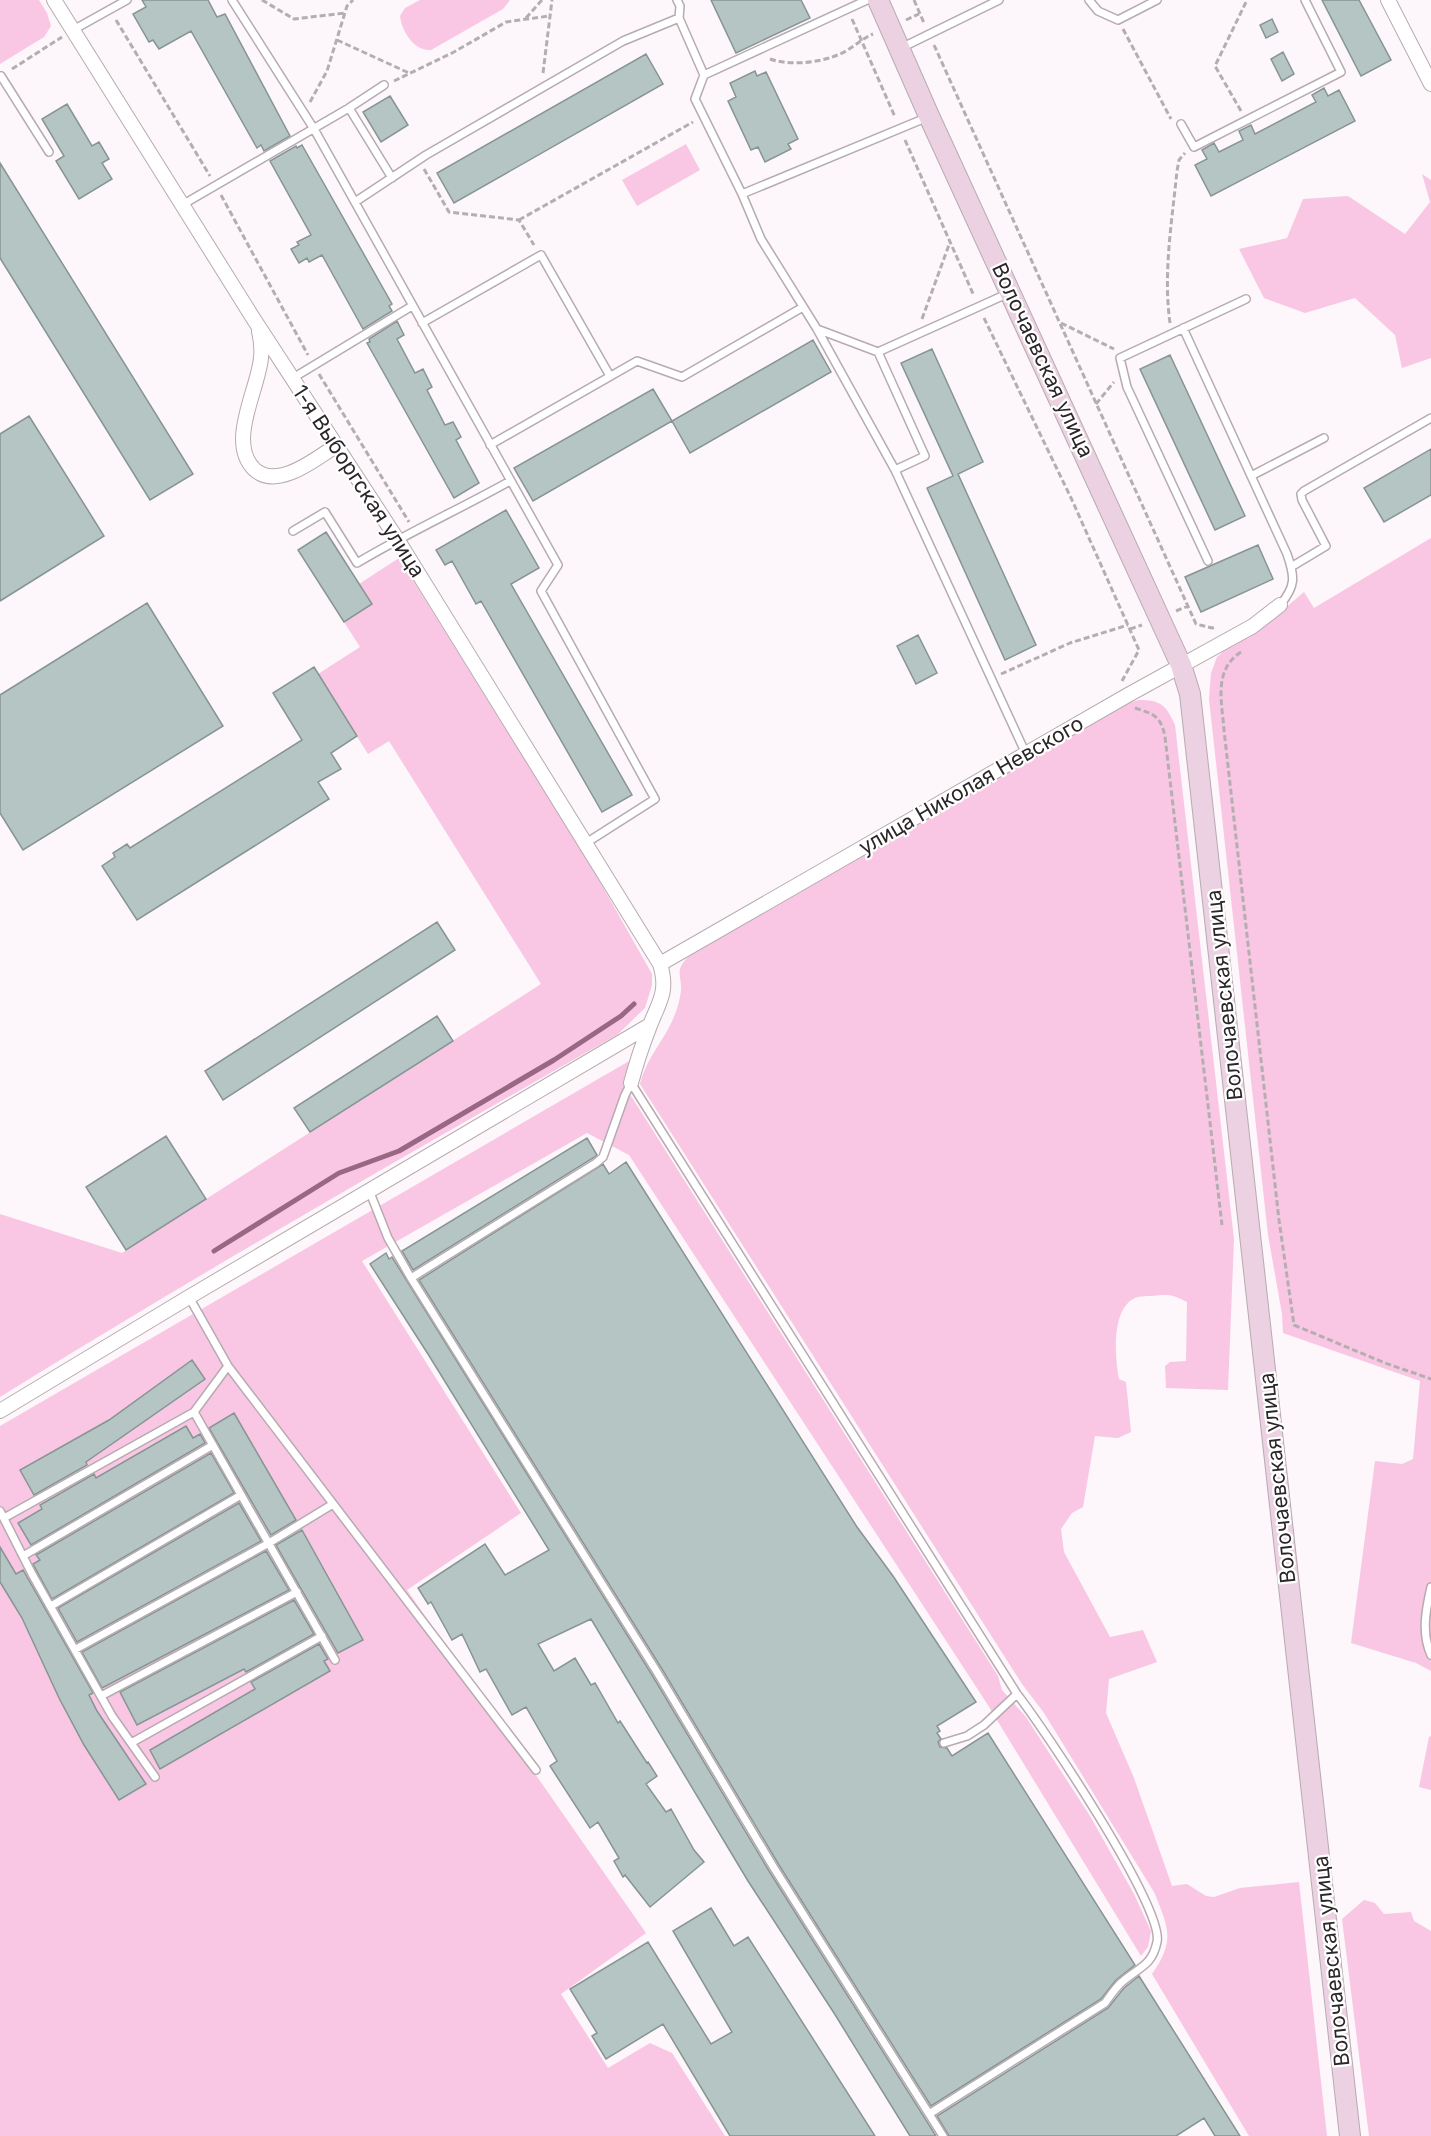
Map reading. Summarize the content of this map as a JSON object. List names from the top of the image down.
{
  "streets": {
    "street": ["Волочаевская улица", "1-я Выборгская улица", "улица Николая Невского"]
  },
  "crossings": [
    ["Волочаевская улица", "улица Николая Невского"],
    ["1-я Выборгская улица", "улица Николая Невского"]
  ]
}
